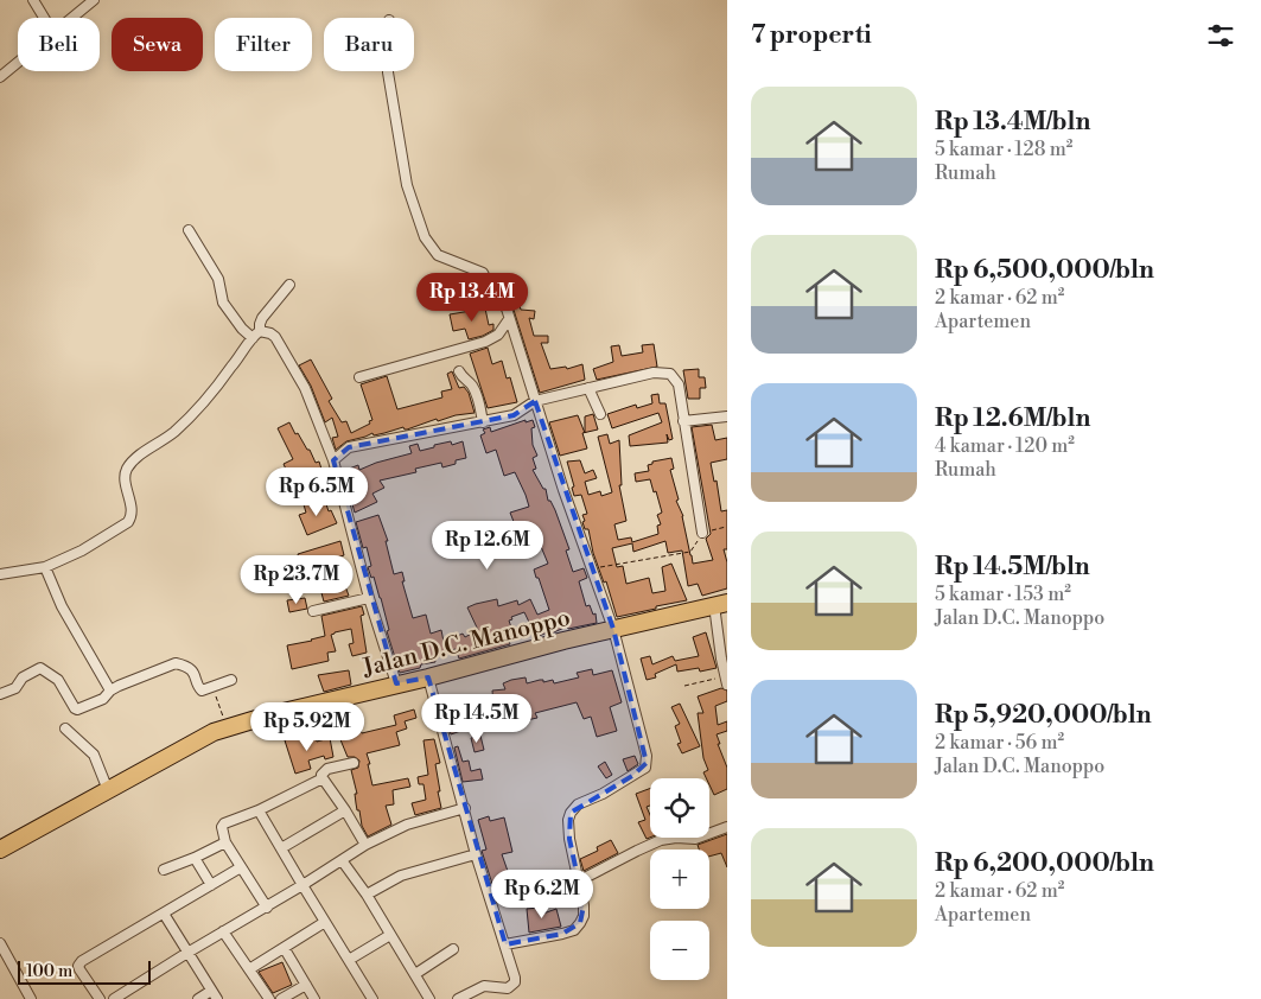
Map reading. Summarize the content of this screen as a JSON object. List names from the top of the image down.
{
  "streets": {
    "highway": ["Jalan D.C. Manoppo"]
  },
  "scale_bar": "100 m",
  "page": {
    "heading": "7 properti",
    "chip": [
      "Beli",
      "Sewa",
      "Filter",
      "Baru"
    ],
    "list": [
      {
        "name": "Rp 13.4M/bln",
        "note": "5 kamar · 128 m² · Rumah"
      },
      {
        "name": "Rp 6,500,000/bln",
        "note": "2 kamar · 62 m² · Apartemen"
      },
      {
        "name": "Rp 12.6M/bln",
        "note": "4 kamar · 120 m² · Rumah"
      },
      {
        "name": "Rp 14.5M/bln",
        "note": "5 kamar · 153 m² · Jalan D.C. Manoppo"
      },
      {
        "name": "Rp 5,920,000/bln",
        "note": "2 kamar · 56 m² · Jalan D.C. Manoppo"
      },
      {
        "name": "Rp 6,200,000/bln",
        "note": "2 kamar · 62 m² · Apartemen"
      }
    ],
    "price": [
      "Rp 13.4M",
      "Rp 6.5M",
      "Rp 12.6M",
      "Rp 23.7M",
      "Rp 14.5M",
      "Rp 5.92M",
      "Rp 6.2M"
    ],
    "map_buttons": ["+", "−"],
    "scale": "100 m"
  }
}
